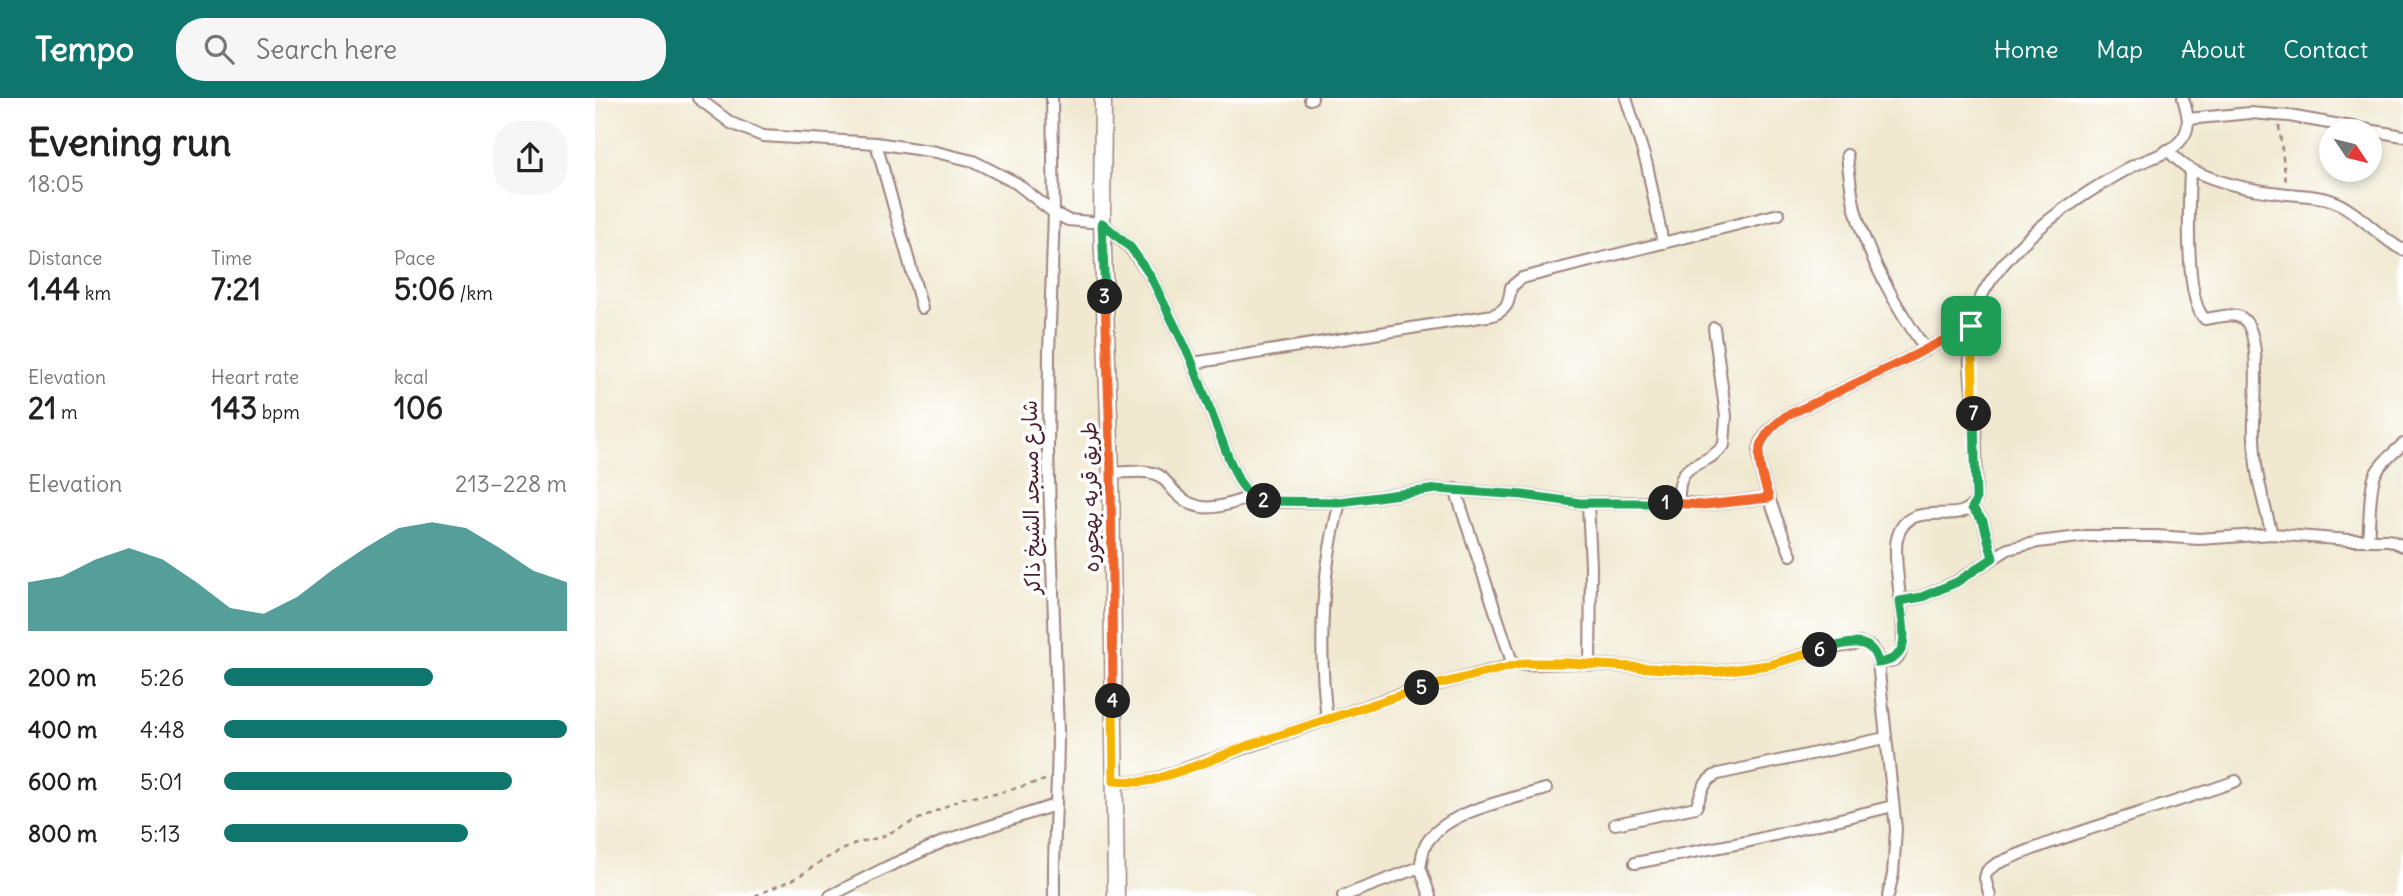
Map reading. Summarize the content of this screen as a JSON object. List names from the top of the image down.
{
  "streets": {
    "street": ["شارع مسجد الشيخ ذاكر", "طريق قريه بهجوره"]
  },
  "north": "bottom right",
  "page": {
    "header": "Tempo",
    "search": "Search here",
    "nav": [
      "Home",
      "Map",
      "About",
      "Contact"
    ],
    "heading": ["Evening run", "18:05"],
    "stats": [
      ["Distance", "1.44 km"],
      ["Time", "7:21"],
      ["Pace", "5:06 /km"],
      ["Elevation", "21 m"],
      ["Heart rate", "143 bpm"],
      ["kcal", "106"]
    ],
    "pins": [
      "3",
      "7",
      "2",
      "1",
      "6",
      "5",
      "4"
    ],
    "chart": ["Elevation", "213–228 m"],
    "list": [
      {
        "name": "200 m",
        "note": "5:26"
      },
      {
        "name": "400 m",
        "note": "4:48"
      },
      {
        "name": "600 m",
        "note": "5:01"
      },
      {
        "name": "800 m",
        "note": "5:13"
      }
    ]
  }
}
